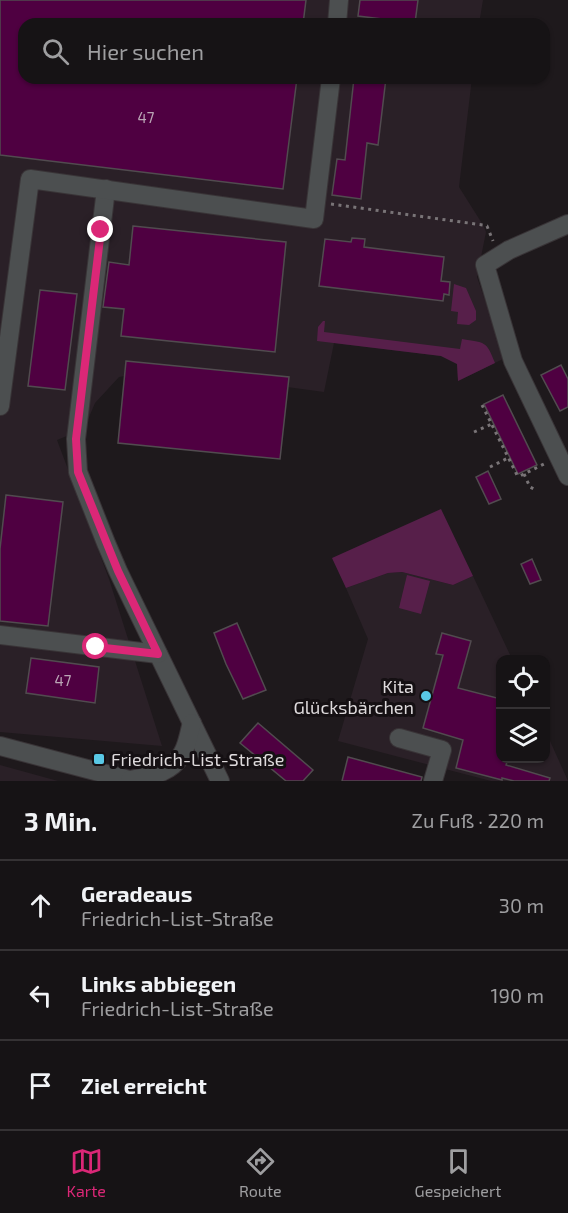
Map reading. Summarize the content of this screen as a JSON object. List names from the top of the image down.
{
  "places": {
    "other": ["Kita Glücksbärchen"],
    "transit": ["Friedrich-List-Straße"]
  },
  "house_numbers": ["47", "47"],
  "page": {
    "search": "Hier suchen",
    "heading": ["3 Min.", "Zu Fuß · 220 m"],
    "list": [
      ["Geradeaus", "Friedrich-List-Straße", "30 m"],
      ["Links abbiegen", "Friedrich-List-Straße", "190 m"],
      "Ziel erreicht"
    ],
    "nav": ["Karte", "Route", "Gespeichert"]
  }
}
